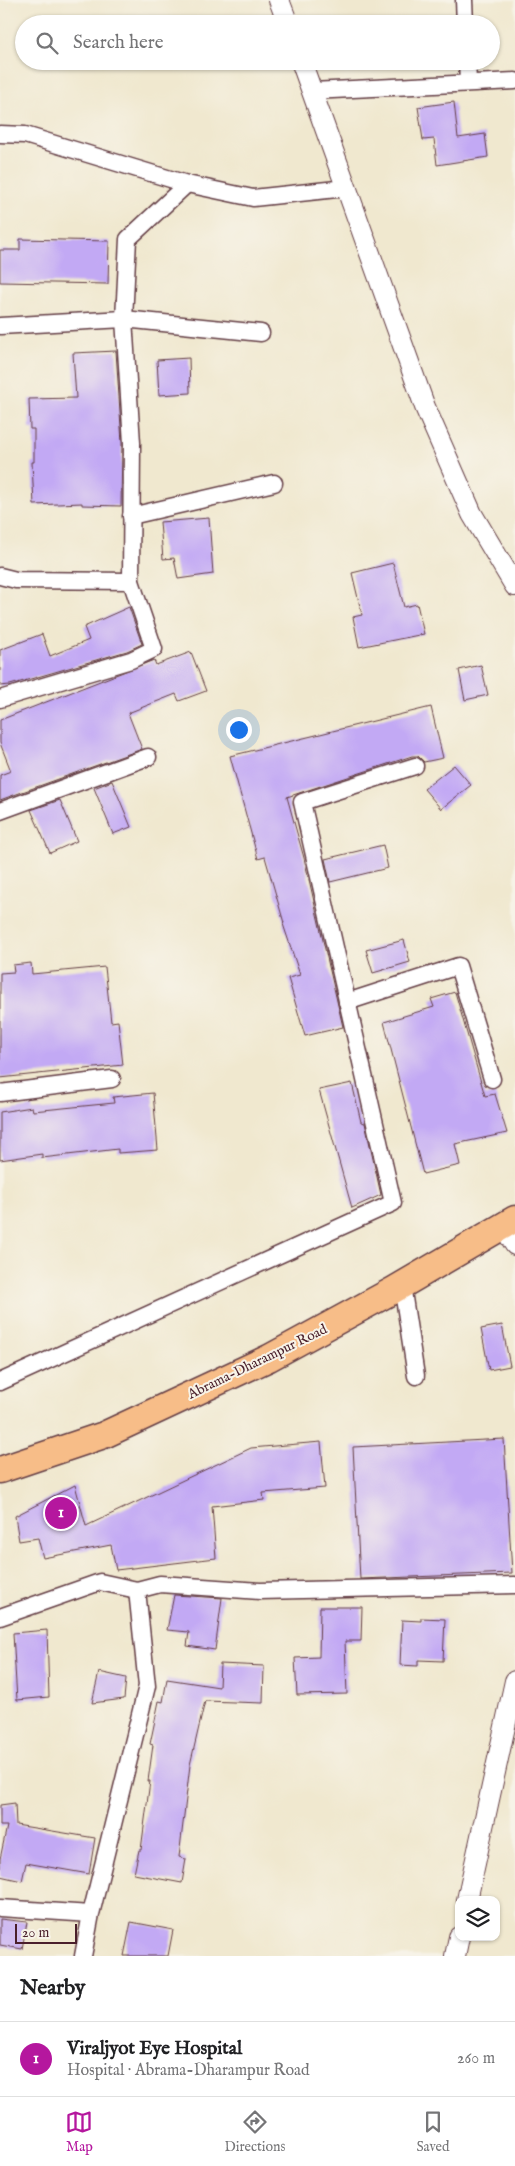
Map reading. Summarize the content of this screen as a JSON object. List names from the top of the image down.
{
  "streets": {
    "main road": ["Abrama-Dharampur Road"]
  },
  "scale_bar": "20 m",
  "page": {
    "search": "Search here",
    "pins": "1",
    "scale": "20 m",
    "heading": "Nearby",
    "list": [
      {
        "mark": "1",
        "name": "Viraljyot Eye Hospital",
        "note": "Hospital · Abrama-Dharampur Road",
        "value": "260 m"
      }
    ],
    "nav": ["Map", "Directions", "Saved"]
  }
}
